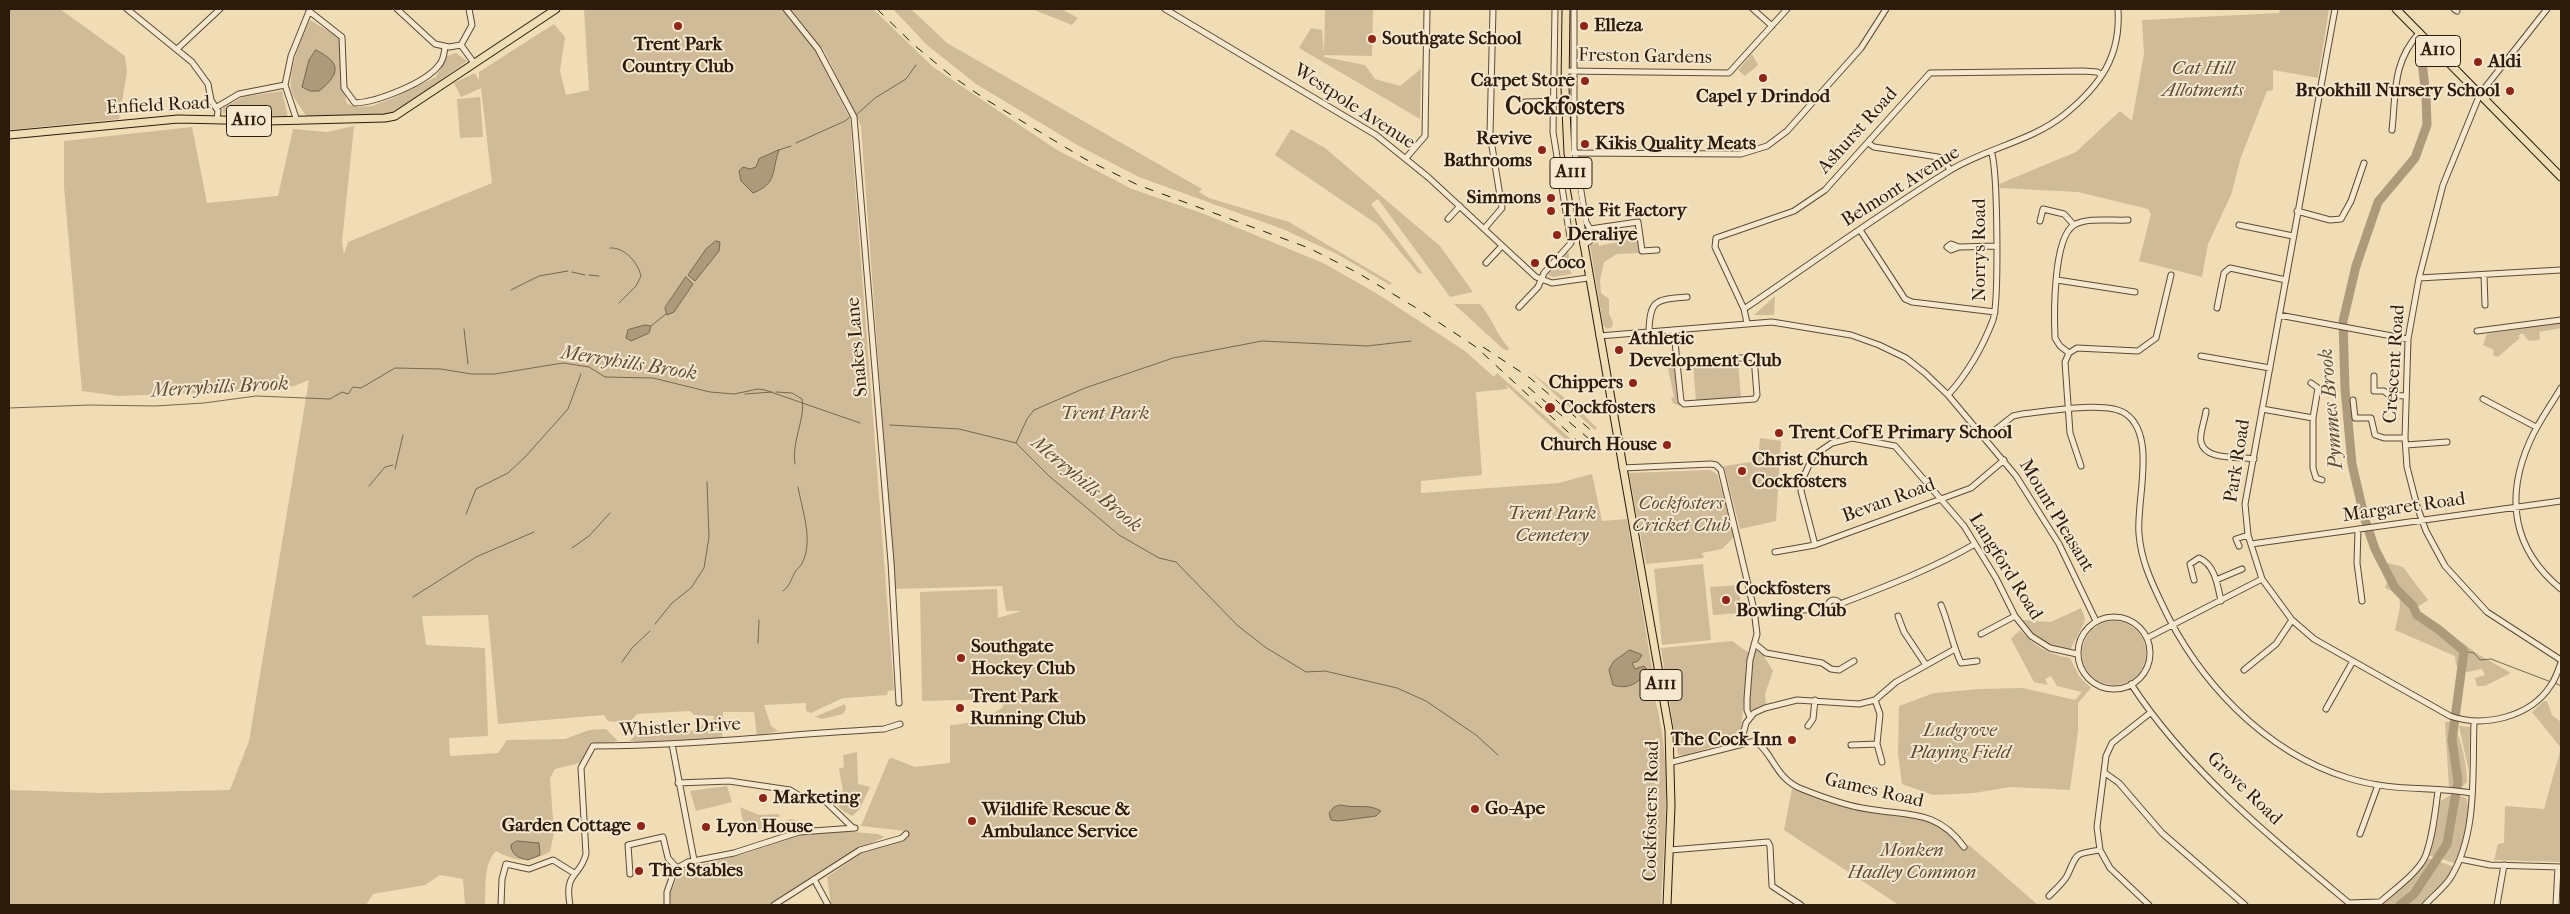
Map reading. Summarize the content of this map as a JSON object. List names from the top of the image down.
{
  "streets": {
    "main road": [
      "A110",
      "Enfield Road",
      "A111",
      "Cockfosters Road"
    ],
    "street": [
      "Freston Gardens",
      "Westpole Avenue",
      "Ashurst Road",
      "Belmont Avenue",
      "Norrys Road",
      "Snakes Lane",
      "Crescent Road",
      "Park Road",
      "Bevan Road",
      "Margaret Road",
      "Mount Pleasant",
      "Langford Road",
      "Whistler Drive",
      "Grove Road",
      "Games Road"
    ]
  },
  "crossings": [
    ["A110", "Enfield Road"],
    ["A110", "Crescent Road"],
    ["Freston Gardens", "Cockfosters Road"],
    ["Ashurst Road", "Belmont Avenue"],
    ["Belmont Avenue", "Norrys Road"],
    ["Norrys Road", "Mount Pleasant"],
    ["Crescent Road", "Park Road"],
    ["Crescent Road", "Margaret Road"],
    ["Park Road", "Margaret Road"],
    ["Bevan Road", "Mount Pleasant"],
    ["Bevan Road", "Langford Road"],
    ["Mount Pleasant", "Langford Road"],
    ["Mount Pleasant", "Grove Road"],
    ["Mount Pleasant", "Cockfosters Road"],
    ["Langford Road", "Grove Road"],
    ["Games Road", "Cockfosters Road"]
  ],
  "districts": ["Cockfosters"],
  "water": ["Merryhills Brook", "Pymmes Brook"],
  "parks": [
    "Cat Hill Allotments",
    "Trent Park",
    "Cockfosters Cricket Club",
    "Trent Park Cemetery",
    "Ludgrove Playing Field",
    "Monken Hadley Common"
  ],
  "places": [
    "Trent Park Country Club",
    "Elleza",
    "Southgate School",
    "Aldi",
    "Capel y Drindod",
    "Carpet Store",
    "Brookhill Nursery School",
    "Kikis Quality Meats",
    "Revive Bathrooms",
    "Simmons",
    "The Fit Factory",
    "Deraliye",
    "Coco",
    "Athletic Development Club",
    "Chippers",
    "Cockfosters",
    "Trent CofE Primary School",
    "Church House",
    "Christ Church Cockfosters",
    "Cockfosters Bowling Club",
    "Southgate Hockey Club",
    "Trent Park Running Club",
    "The Cock Inn",
    "Marketing",
    "Go-Ape",
    "Wildlife Rescue & Ambulance Service",
    "Garden Cottage",
    "Lyon House",
    "The Stables"
  ]
}
